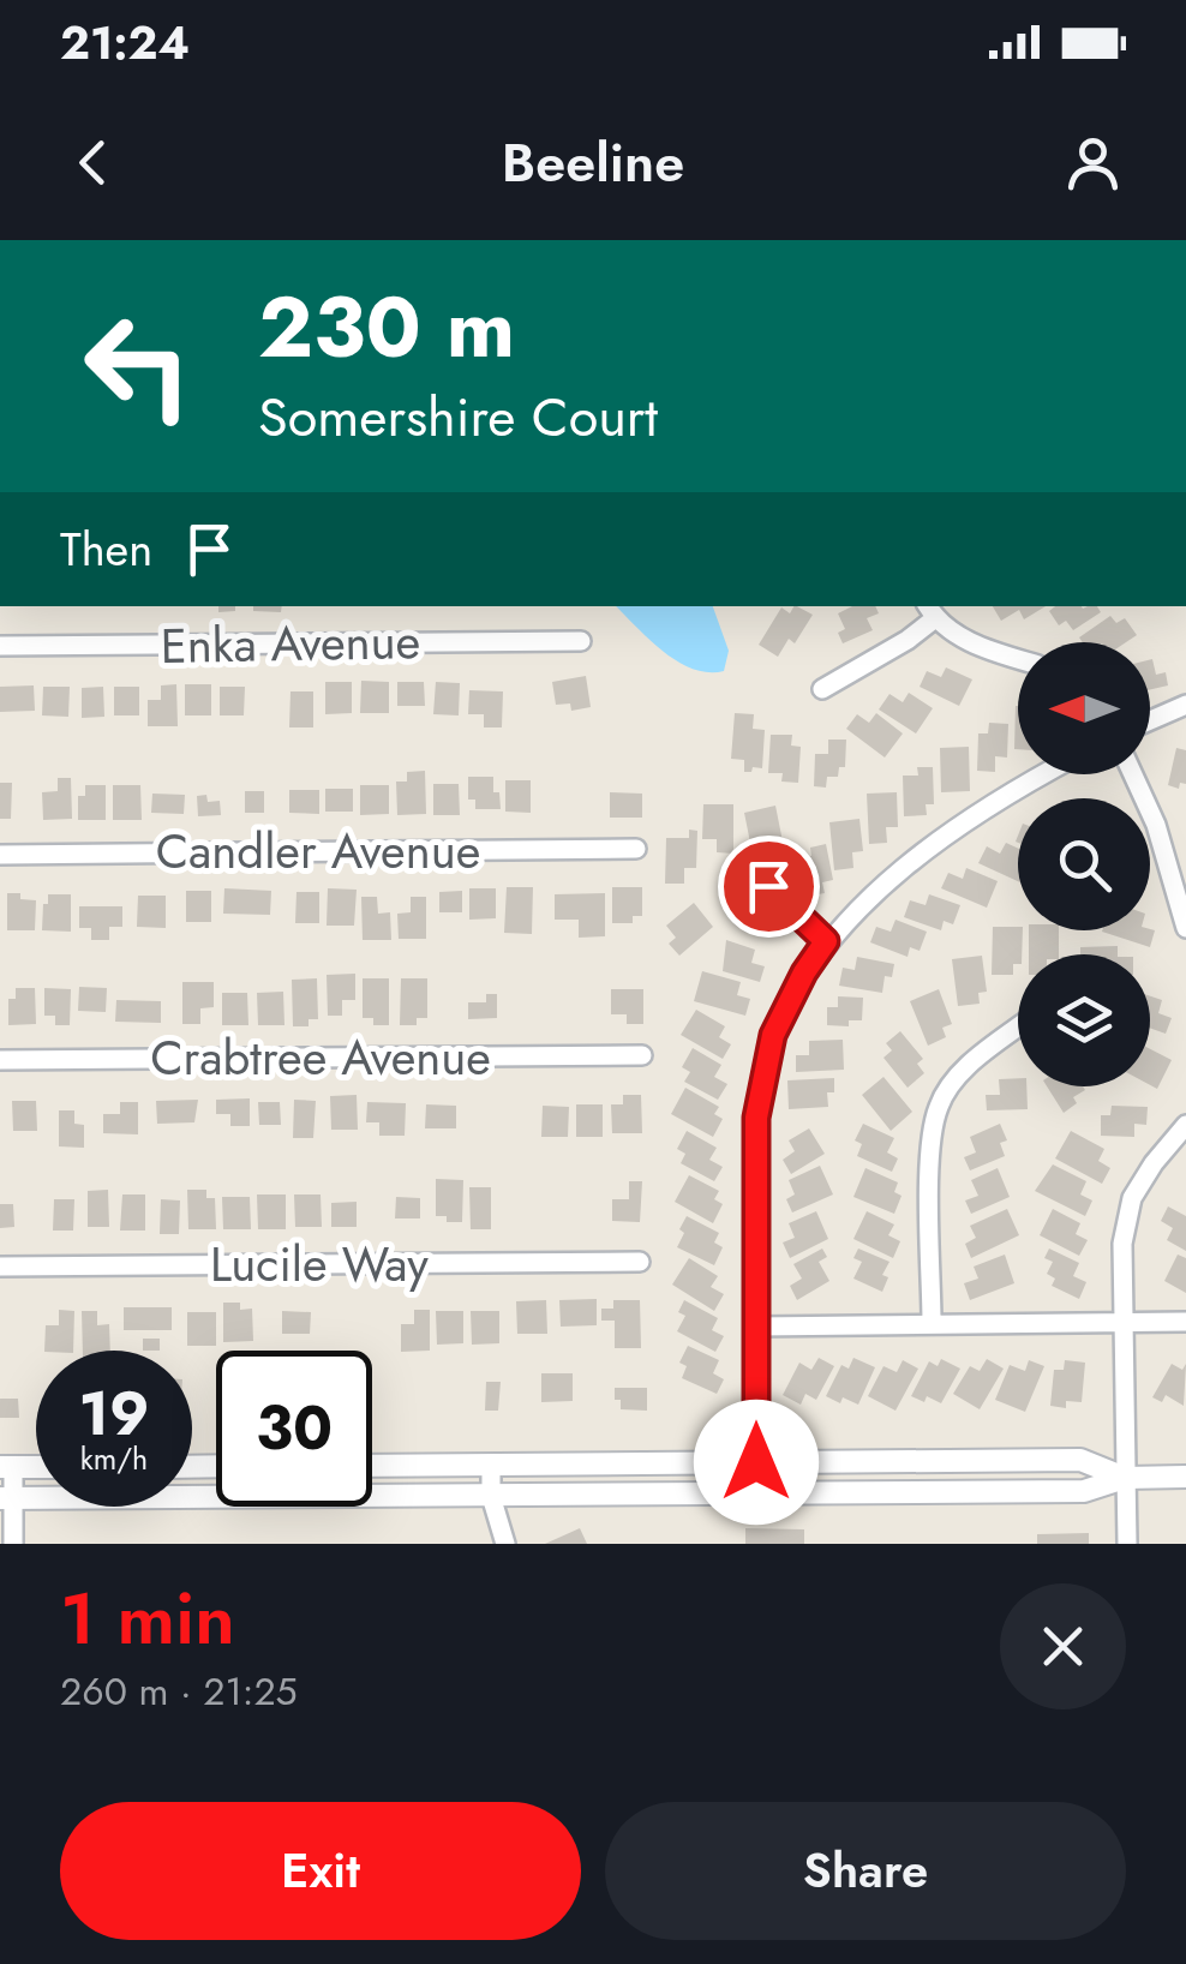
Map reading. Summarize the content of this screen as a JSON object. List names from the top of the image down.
{
  "streets": {
    "street": [
      "Enka Avenue",
      "Candler Avenue",
      "Crabtree Avenue",
      "Lucile Way"
    ]
  },
  "north": "left",
  "page": {
    "status": "21:24",
    "header": "Beeline",
    "turn": ["230 m", "Somershire Court"],
    "then": "Then",
    "speed": "19 km/h",
    "limit": "30",
    "heading": ["1 min", "260 m · 21:25"],
    "buttons": ["Exit", "Share"]
  }
}
